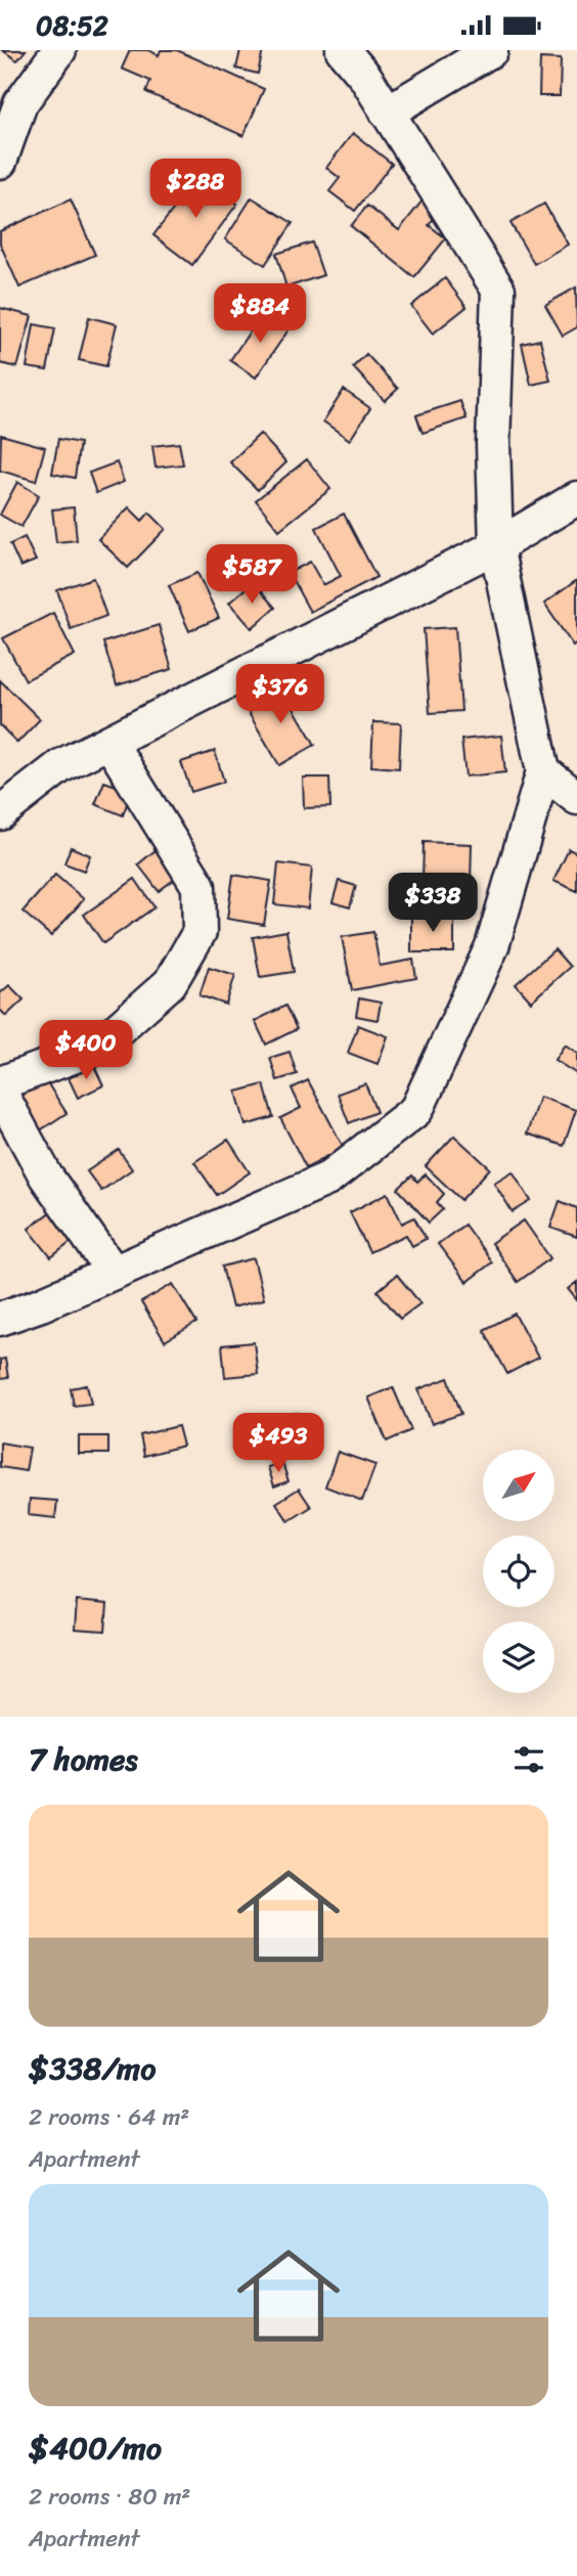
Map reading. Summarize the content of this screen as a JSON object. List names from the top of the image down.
{
  "north": "top right",
  "page": {
    "status": "08:52",
    "price": [
      "$288",
      "$884",
      "$587",
      "$376",
      "$338",
      "$400",
      "$493"
    ],
    "heading": "7 homes",
    "list": [
      {
        "name": "$338/mo",
        "note": "2 rooms · 64 m² · Apartment"
      },
      {
        "name": "$400/mo",
        "note": "2 rooms · 80 m² · Apartment"
      }
    ]
  }
}
